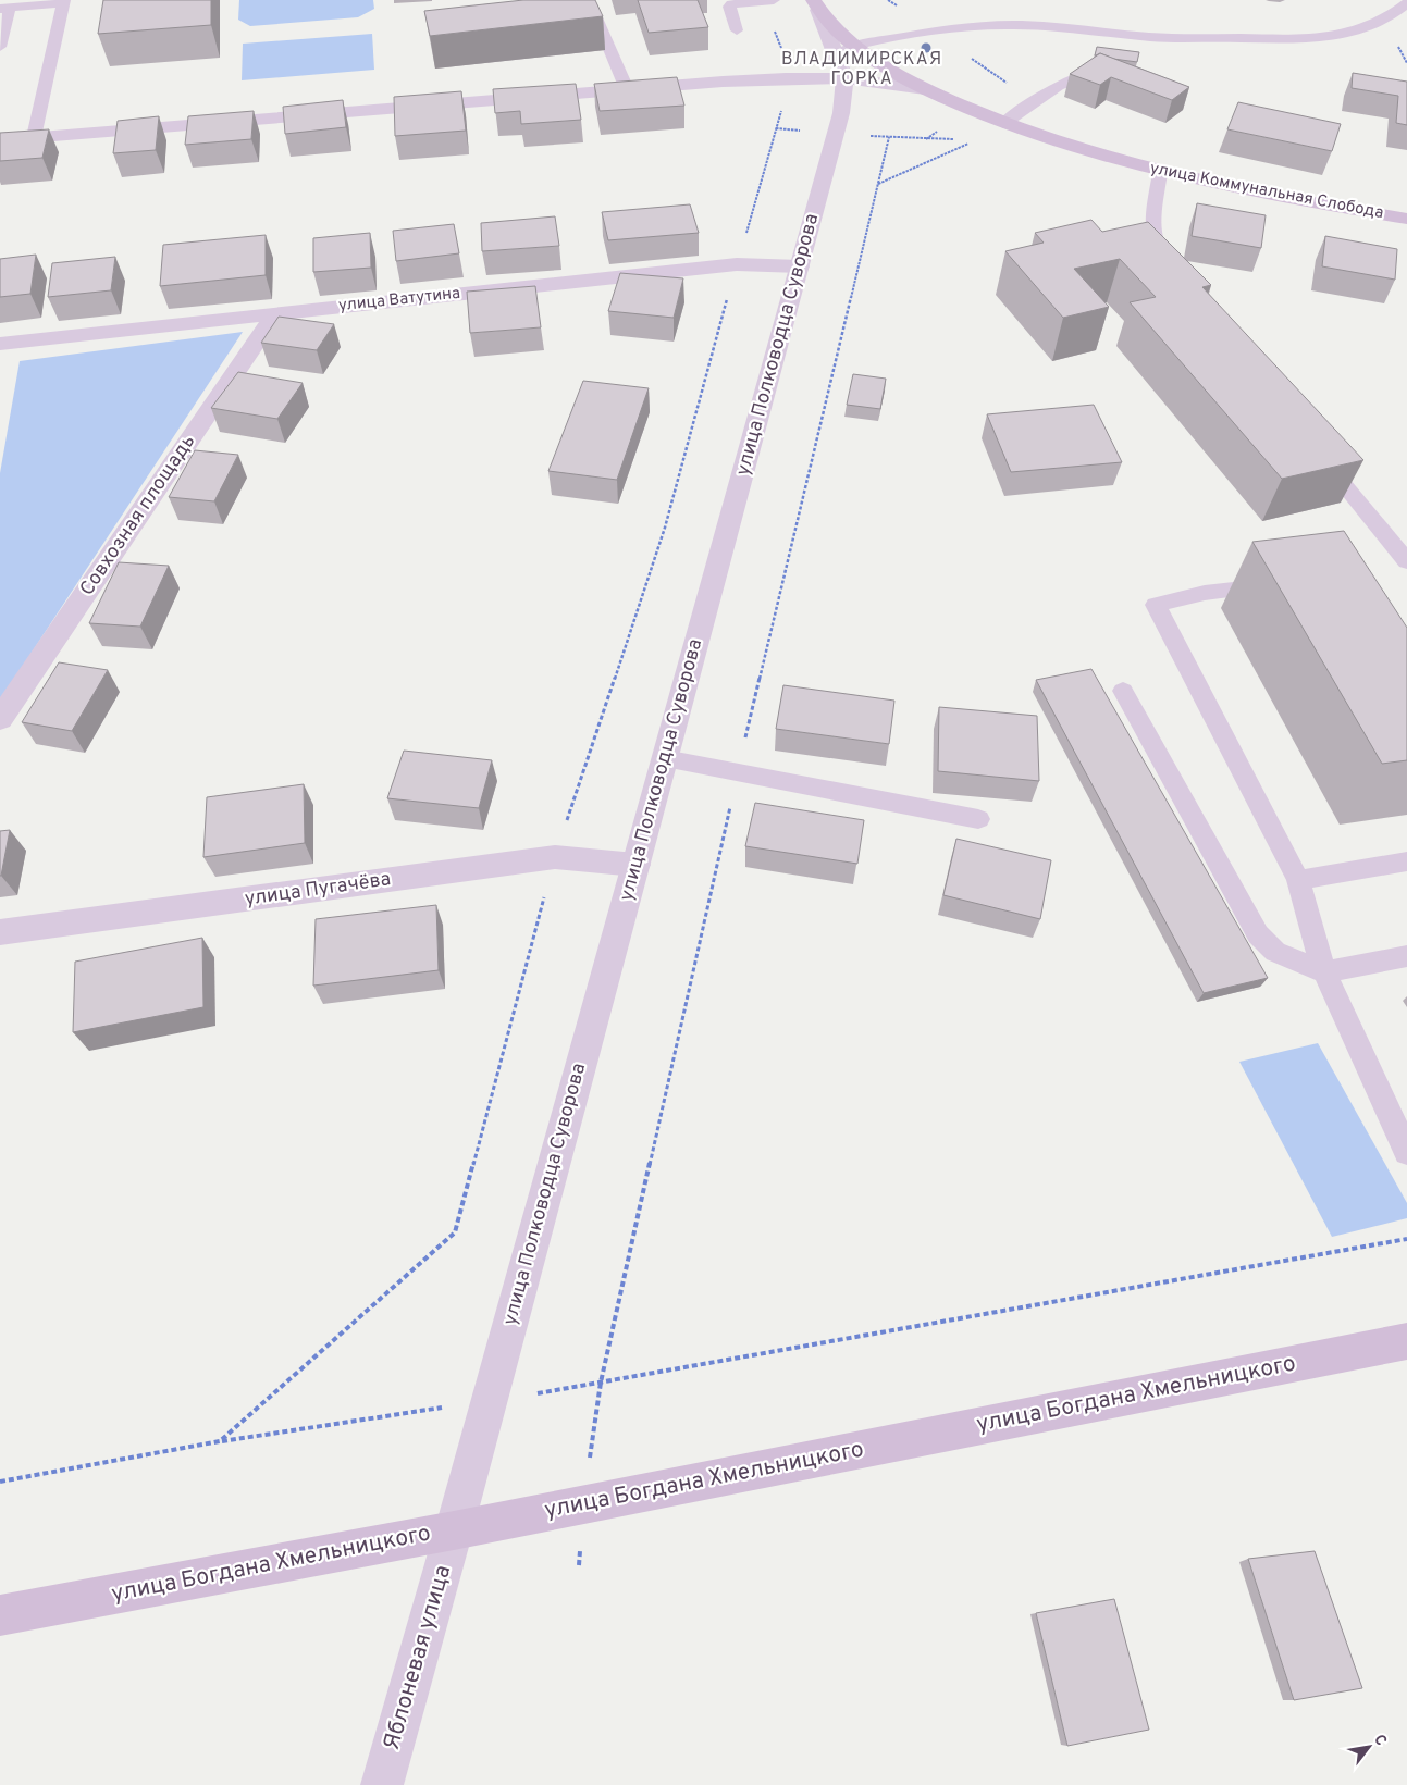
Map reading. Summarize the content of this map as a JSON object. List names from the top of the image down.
{
  "streets": {
    "main road": ["улица Коммунальная Слобода", "улица Богдана Хмельницкого"],
    "street": [
      "улица Ватутина",
      "улица Полководца Суворова",
      "Совхозная площадь",
      "улица Пугачёва",
      "Яблоневая улица"
    ]
  },
  "crossings": [
    ["улица Коммунальная Слобода", "улица Полководца Суворова"],
    ["улица Ватутина", "улица Полководца Суворова"],
    ["улица Ватутина", "Совхозная площадь"],
    ["улица Полководца Суворова", "улица Пугачёва"],
    ["улица Полководца Суворова", "улица Богдана Хмельницкого"],
    ["улица Полководца Суворова", "Яблоневая улица"],
    ["улица Богдана Хмельницкого", "Яблоневая улица"]
  ],
  "districts": ["ВЛАДИМИРСКАЯ ГОРКА"],
  "north": "top right"
}
